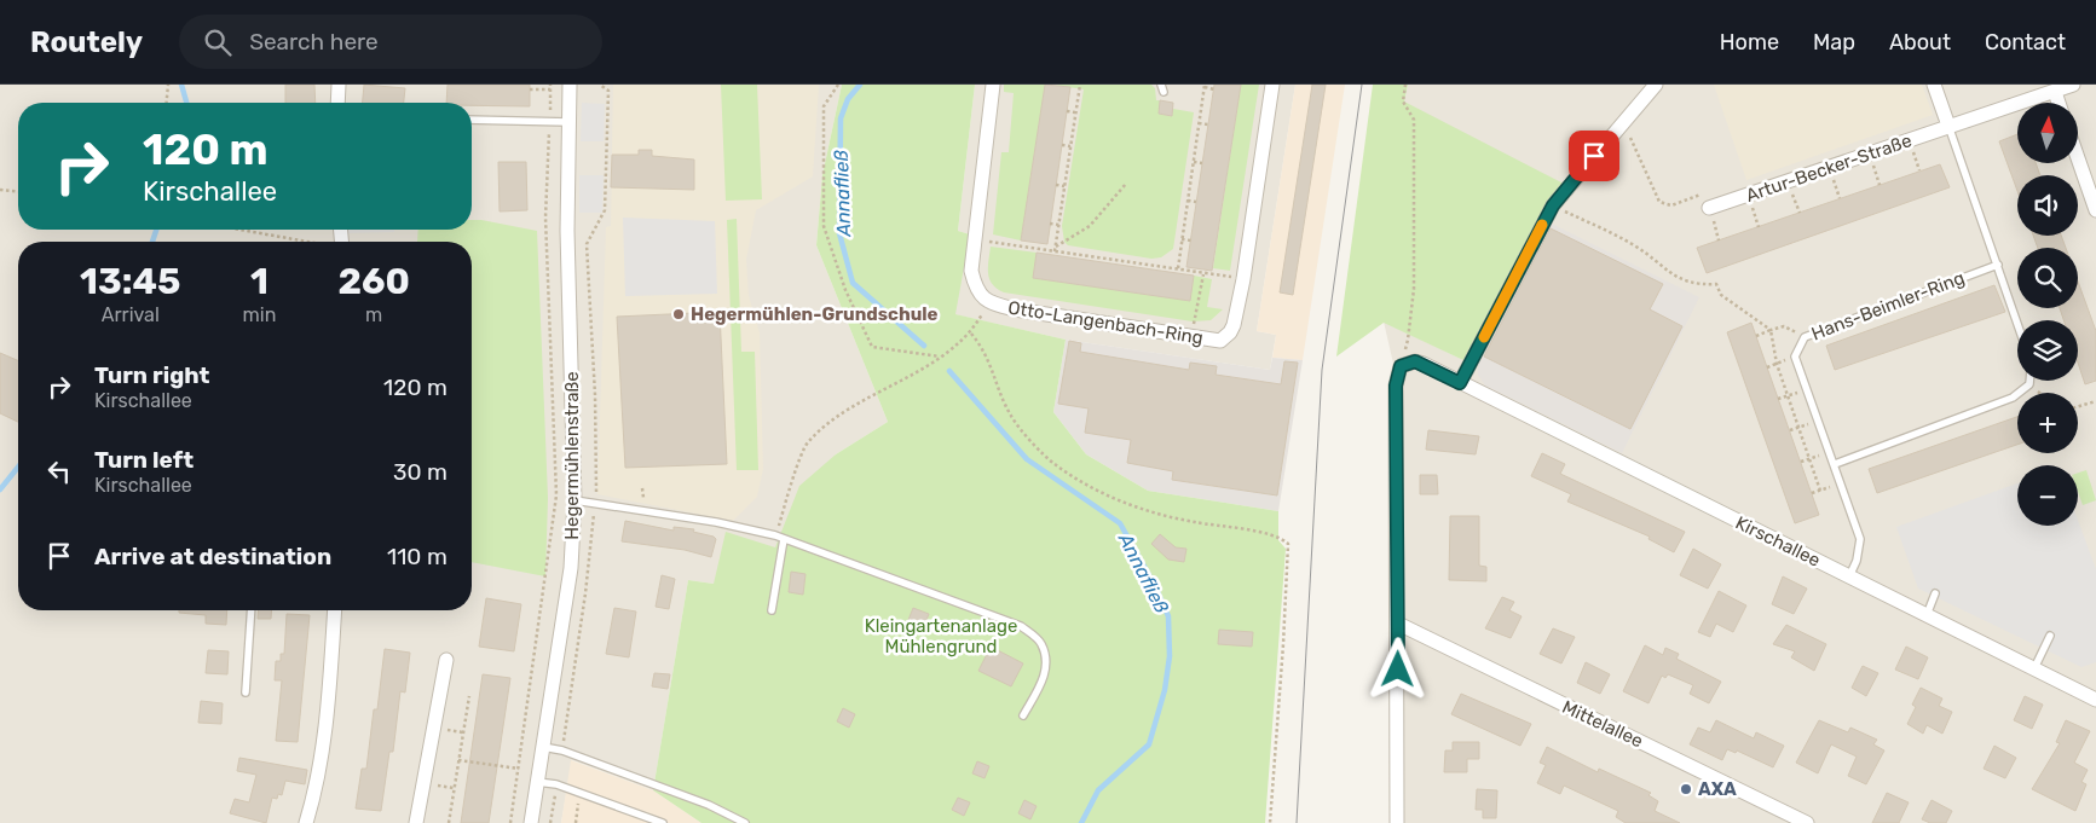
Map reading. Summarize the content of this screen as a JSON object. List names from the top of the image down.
{
  "streets": {
    "street": [
      "Artur-Becker-Straße",
      "Otto-Langenbach-Ring",
      "Hegermühlenstraße",
      "Kirschallee",
      "Mittelallee"
    ],
    "lane": ["Hans-Beimler-Ring"]
  },
  "crossings": [
    ["Hans-Beimler-Ring", "Kirschallee"]
  ],
  "water": ["Annafließ"],
  "parks": ["Kleingartenanlage Mühlengrund"],
  "places": ["Hegermühlen-Grundschule", "AXA"],
  "north": "top",
  "page": {
    "header": "Routely",
    "search": "Search here",
    "nav": [
      "Home",
      "Map",
      "About",
      "Contact"
    ],
    "map_buttons": ["+", "−"],
    "turn": ["120 m", "Kirschallee"],
    "eta": [
      "13:45",
      "Arrival",
      "1",
      "min",
      "260",
      "m"
    ],
    "list": [
      {
        "name": "Turn right",
        "note": "Kirschallee",
        "value": "120 m"
      },
      {
        "name": "Turn left",
        "note": "Kirschallee",
        "value": "30 m"
      },
      {
        "name": "Arrive at destination",
        "value": "110 m"
      }
    ]
  }
}
